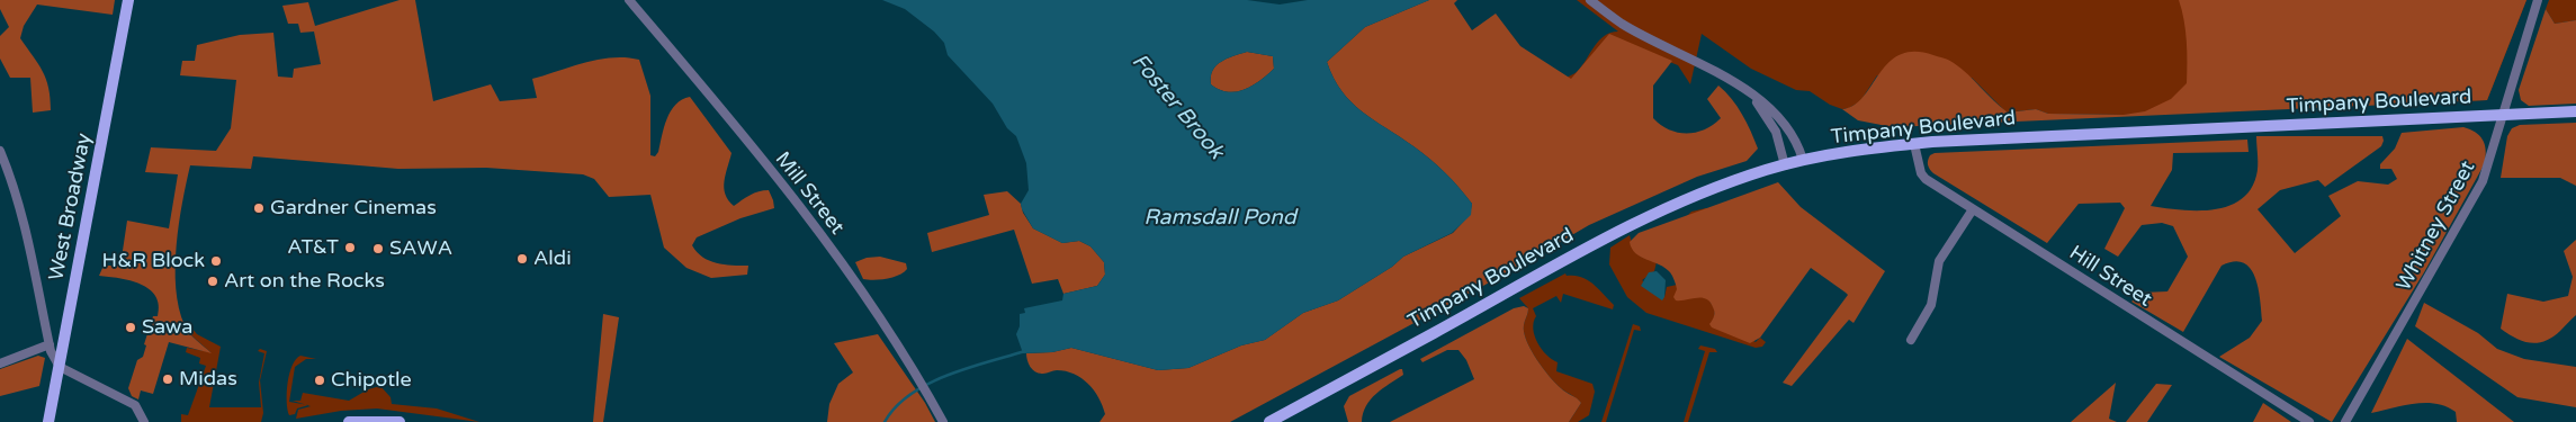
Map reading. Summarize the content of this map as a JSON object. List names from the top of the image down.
{
  "streets": {
    "main road": ["Timpany Boulevard", "West Broadway"],
    "street": ["Mill Street", "Whitney Street", "Hill Street"]
  },
  "crossings": [
    ["Timpany Boulevard", "Whitney Street"],
    ["Timpany Boulevard", "Hill Street"]
  ],
  "water": ["Foster Brook", "Ramsdall Pond"],
  "places": [
    "Gardner Cinemas",
    "AT&T",
    "SAWA",
    "Aldi",
    "H&R Block",
    "Art on the Rocks",
    "Sawa",
    "Midas",
    "Chipotle"
  ]
}
